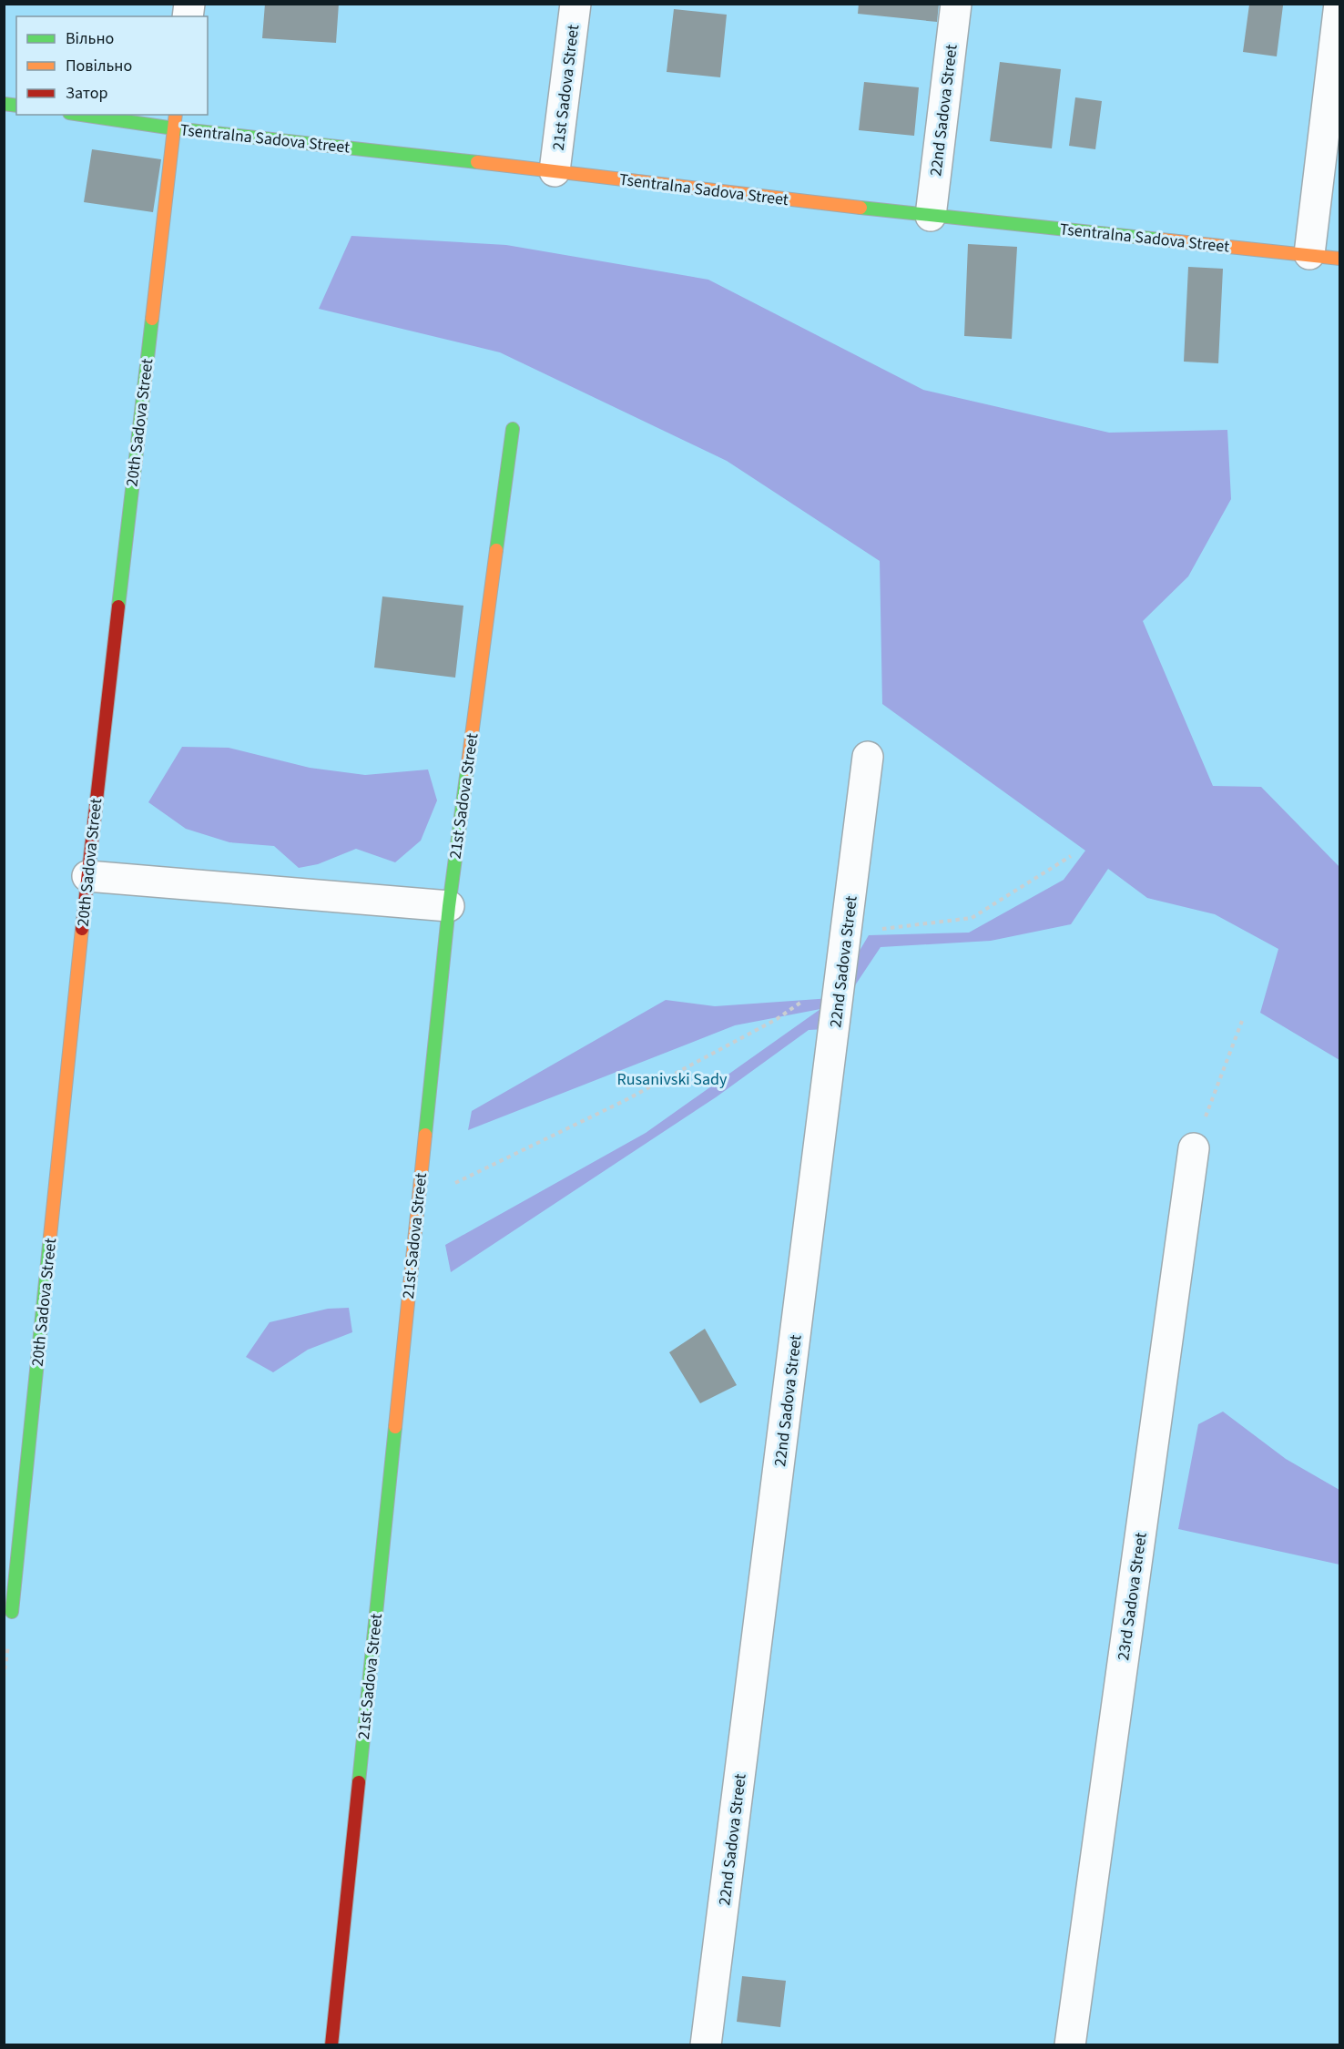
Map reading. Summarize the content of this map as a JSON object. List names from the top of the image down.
{
  "streets": {
    "street": [
      "21st Sadova Street",
      "22nd Sadova Street",
      "Tsentralna Sadova Street",
      "20th Sadova Street",
      "23rd Sadova Street"
    ]
  },
  "crossings": [
    ["21st Sadova Street", "Tsentralna Sadova Street"],
    ["22nd Sadova Street", "Tsentralna Sadova Street"],
    ["Tsentralna Sadova Street", "20th Sadova Street"]
  ],
  "parks": ["Rusanivski Sady"],
  "legend": ["Вільно", "Повільно", "Затор"]
}
